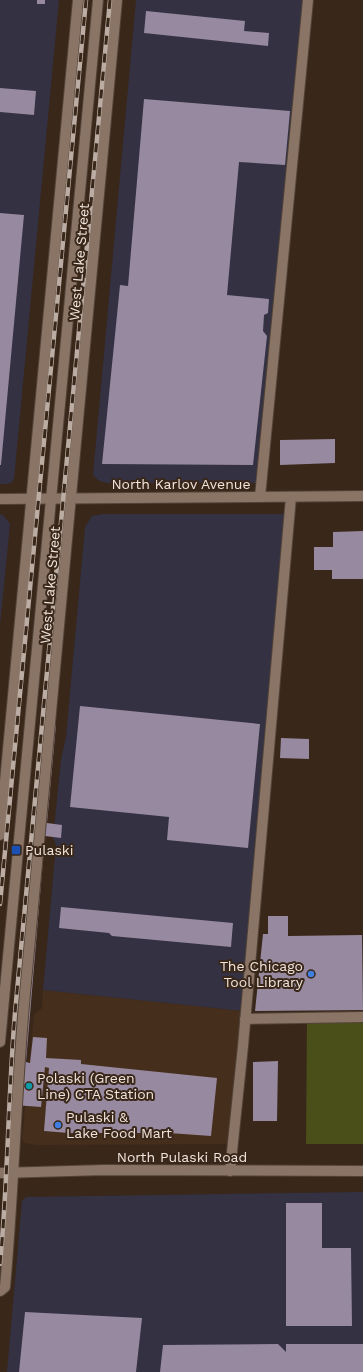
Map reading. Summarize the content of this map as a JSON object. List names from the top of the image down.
{
  "streets": {
    "main road": ["West Lake Street", "North Karlov Avenue", "North Pulaski Road"]
  },
  "crossings": [
    ["West Lake Street", "North Karlov Avenue"],
    ["West Lake Street", "North Pulaski Road"]
  ],
  "places": {
    "transit": ["Pulaski"],
    "other": ["The Chicago Tool Library", "Polaski (Green Line) CTA Station", "Pulaski & Lake Food Mart"]
  }
}
